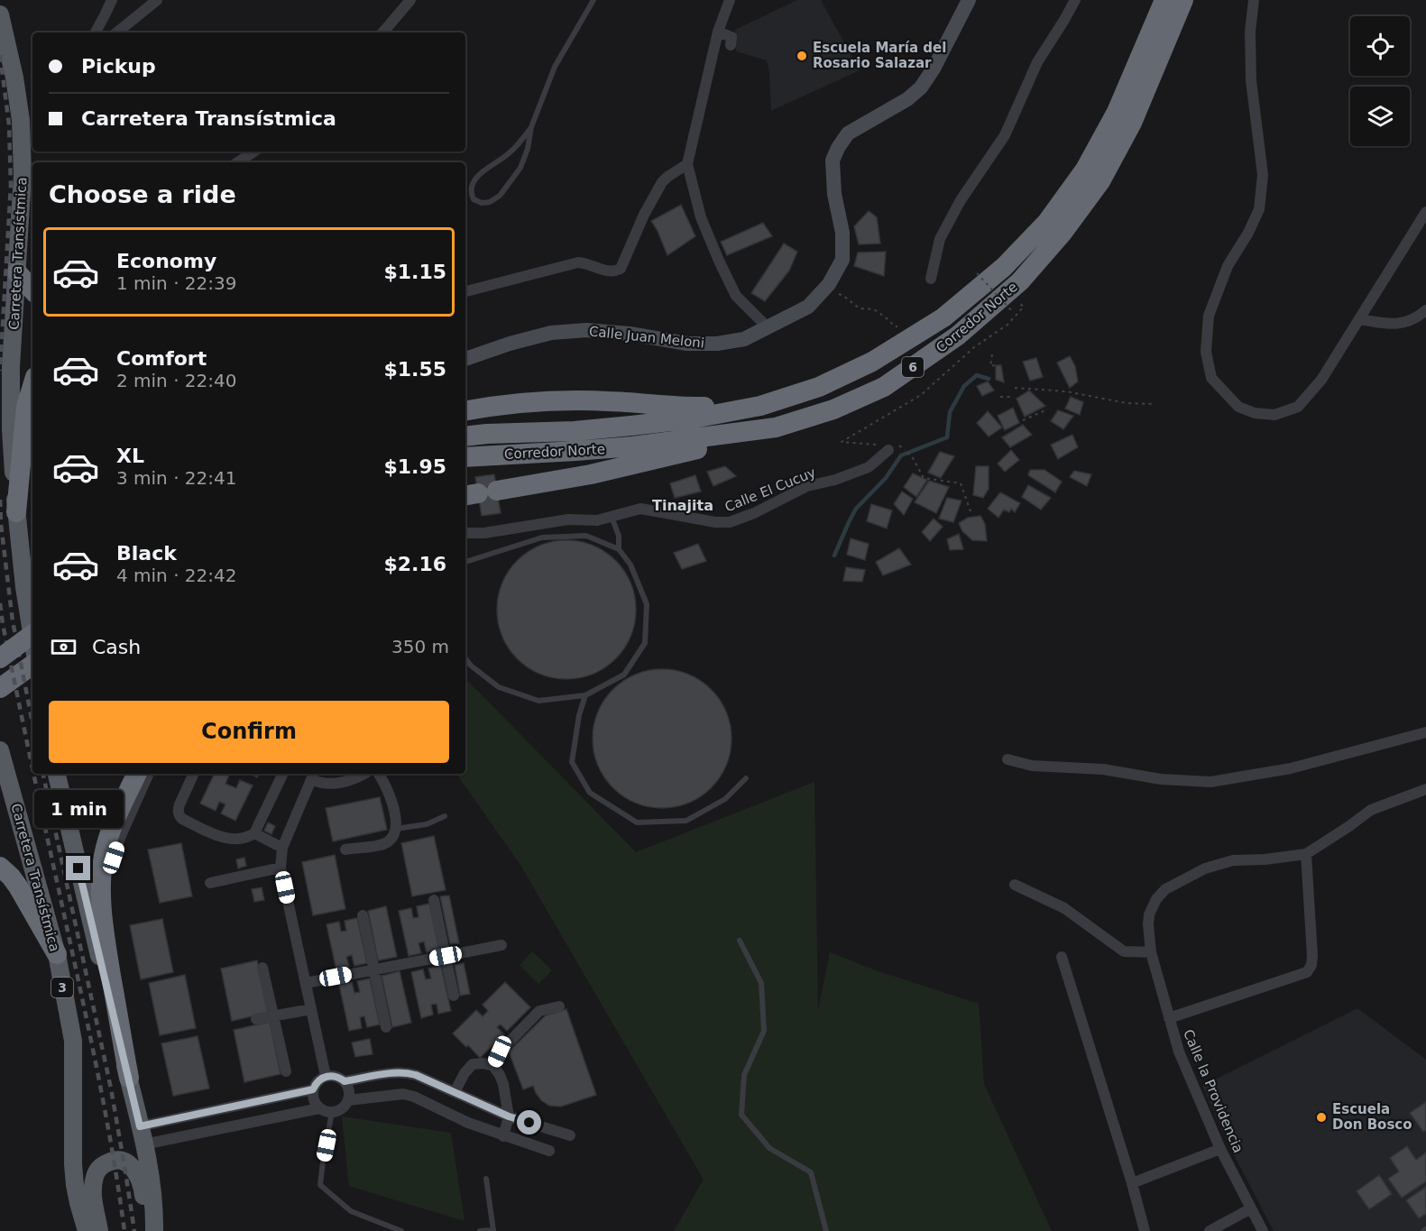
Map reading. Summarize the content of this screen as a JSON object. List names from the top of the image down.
{
  "streets": {
    "highway": ["Corredor Norte", "6"],
    "main road": ["Carretera Transístmica", "Calle Juan Meloni", "3"],
    "street": ["Calle El Cucuy", "Calle la Providencia"]
  },
  "districts": ["Tinajita"],
  "places": ["Escuela María del Rosario Salazar", "Escuela Don Bosco"],
  "page": {
    "banner": ["Pickup", "Carretera Transístmica"],
    "heading": "Choose a ride",
    "list": [
      {
        "name": "Economy",
        "note": "1 min · 22:39",
        "value": "$1.15"
      },
      {
        "name": "Comfort",
        "note": "2 min · 22:40",
        "value": "$1.55"
      },
      {
        "name": "XL",
        "note": "3 min · 22:41",
        "value": "$1.95"
      },
      {
        "name": "Black",
        "note": "4 min · 22:42",
        "value": "$2.16"
      }
    ],
    "pay": ["Cash", "350 m"],
    "buttons": "Confirm",
    "bubble": "1 min"
  }
}
